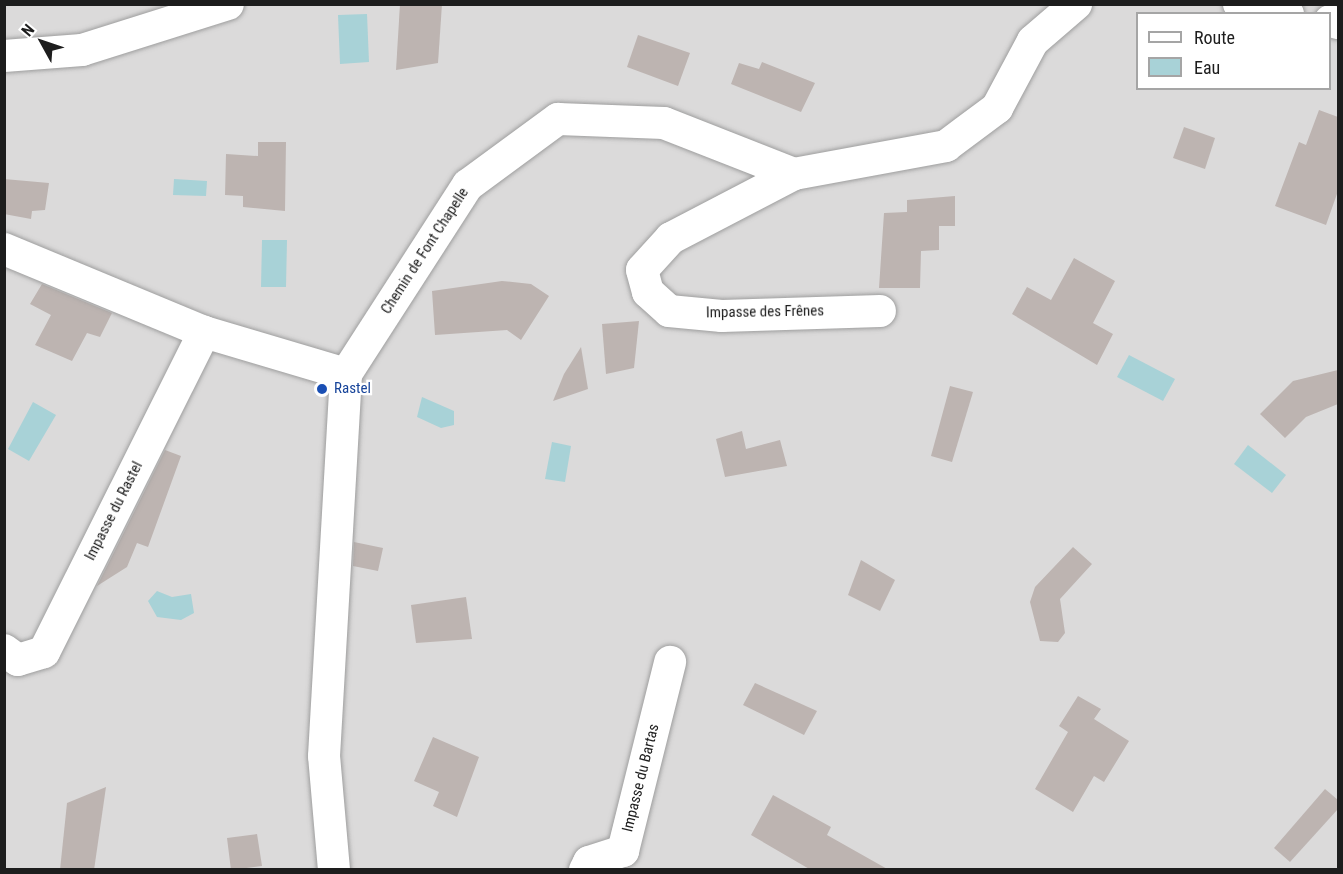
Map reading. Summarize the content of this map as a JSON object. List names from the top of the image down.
{
  "streets": {
    "street": [
      "Chemin de Font Chapelle",
      "Impasse des Frênes",
      "Impasse du Rastel",
      "Impasse du Bartas"
    ]
  },
  "crossings": [
    ["Chemin de Font Chapelle", "Impasse des Frênes"]
  ],
  "places": ["Rastel"],
  "legend": ["Route", "Eau"],
  "north": "top left"
}
